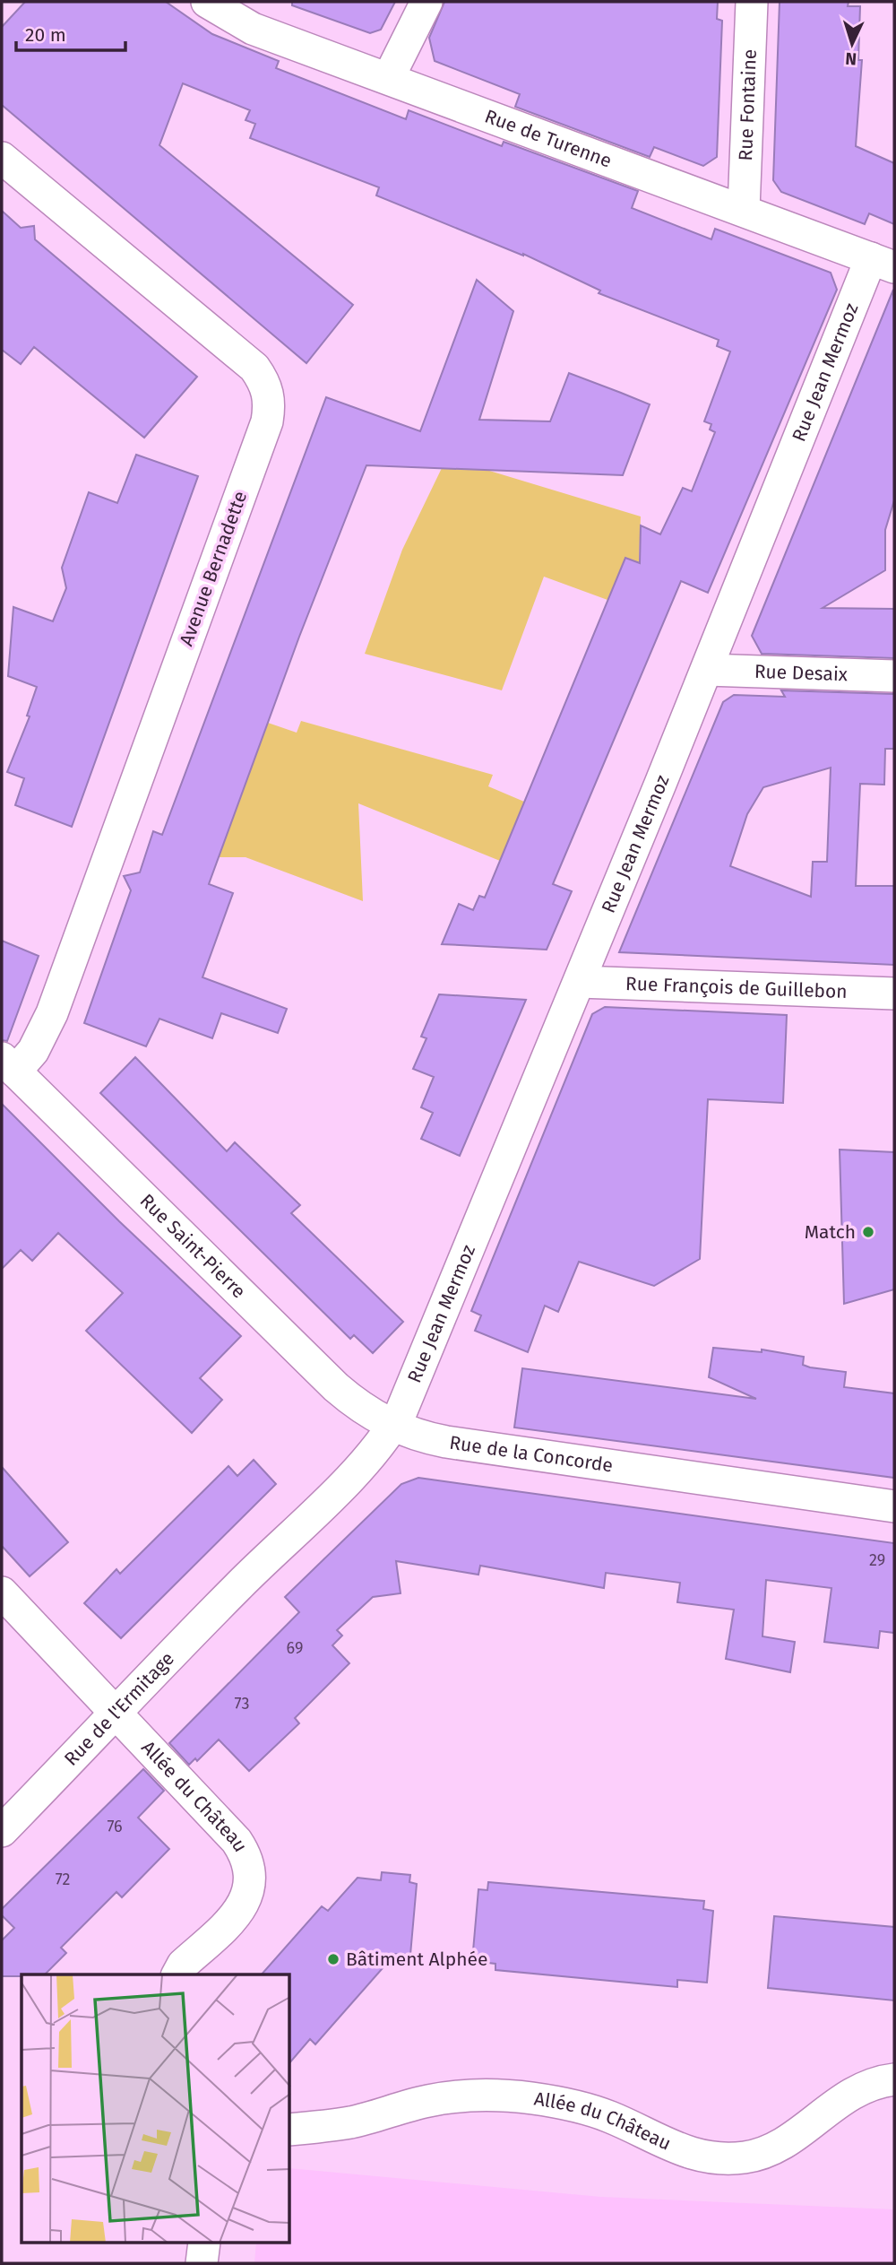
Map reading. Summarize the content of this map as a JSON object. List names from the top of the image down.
{
  "streets": {
    "street": [
      "Rue Fontaine",
      "Rue de Turenne",
      "Rue Jean Mermoz",
      "Avenue Bernadette",
      "Rue Desaix",
      "Rue François de Guillebon",
      "Rue Saint-Pierre",
      "Rue de la Concorde",
      "Rue de l'Ermitage",
      "Allée du Château"
    ]
  },
  "crossings": [
    ["Rue Fontaine", "Rue de Turenne"],
    ["Rue de Turenne", "Rue Jean Mermoz"],
    ["Rue Jean Mermoz", "Rue Desaix"],
    ["Rue Jean Mermoz", "Rue François de Guillebon"],
    ["Rue Jean Mermoz", "Rue Saint-Pierre"],
    ["Rue Jean Mermoz", "Rue de la Concorde"],
    ["Rue Jean Mermoz", "Rue de l'Ermitage"],
    ["Avenue Bernadette", "Rue Saint-Pierre"],
    ["Rue Saint-Pierre", "Rue de la Concorde"],
    ["Rue Saint-Pierre", "Rue de l'Ermitage"],
    ["Rue de la Concorde", "Rue de l'Ermitage"],
    ["Rue de l'Ermitage", "Allée du Château"]
  ],
  "places": ["Match", "Bâtiment Alphée"],
  "house_numbers": [
    "29",
    "69",
    "73",
    "76",
    "72"
  ],
  "scale_bar": "20 m",
  "north": "bottom"
}
